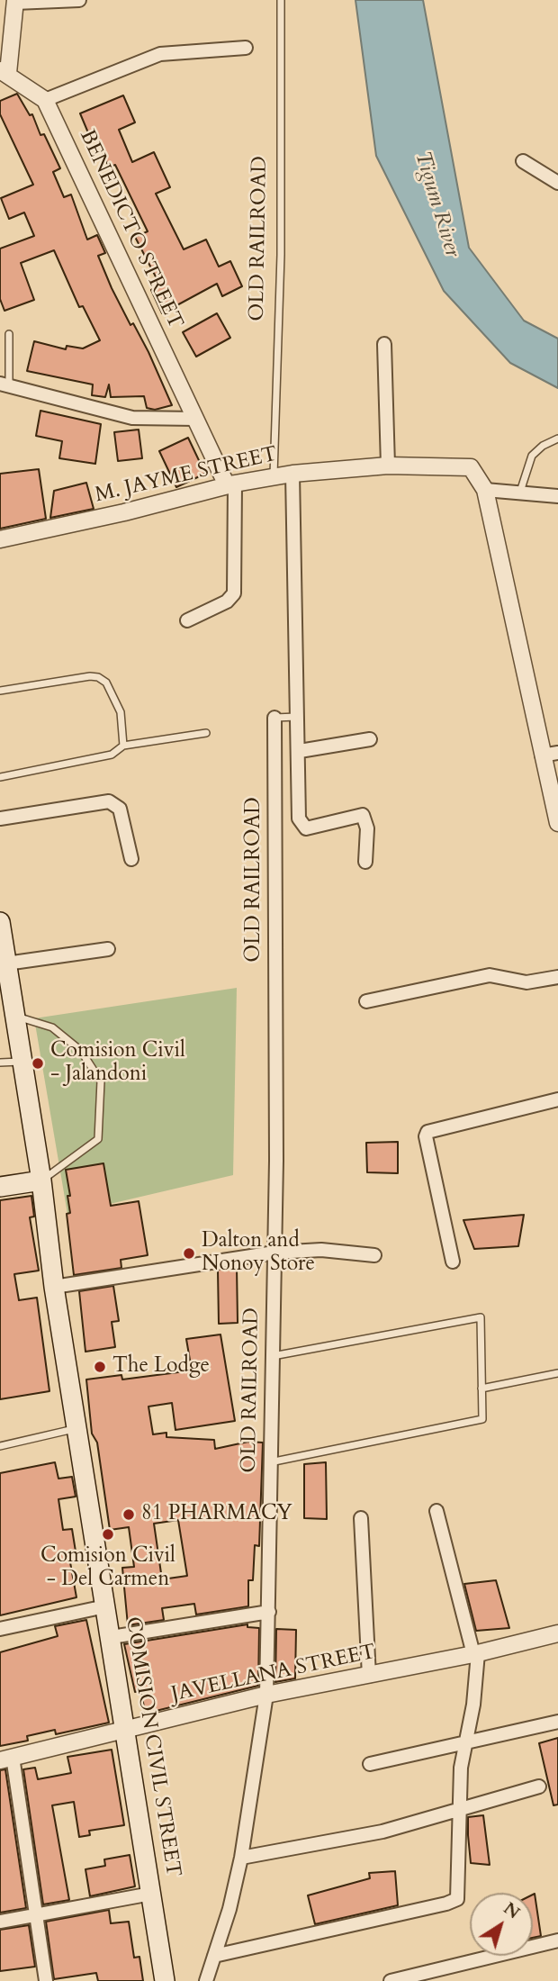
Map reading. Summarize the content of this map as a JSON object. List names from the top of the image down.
{
  "streets": {
    "main road": ["COMISION CIVIL STREET"],
    "street": [
      "BENEDICTO STREET",
      "OLD RAILROAD",
      "M. JAYME STREET",
      "JAVELLANA STREET"
    ]
  },
  "crossings": [
    ["BENEDICTO STREET", "M. JAYME STREET"],
    ["OLD RAILROAD", "M. JAYME STREET"],
    ["OLD RAILROAD", "JAVELLANA STREET"],
    ["JAVELLANA STREET", "COMISION CIVIL STREET"]
  ],
  "water": ["Tigum River"],
  "places": [
    "Comision Civil - Jalandoni",
    "Dalton and Nonoy Store",
    "The Lodge",
    "81 PHARMACY",
    "Comision Civil - Del Carmen"
  ],
  "north": "top right"
}
